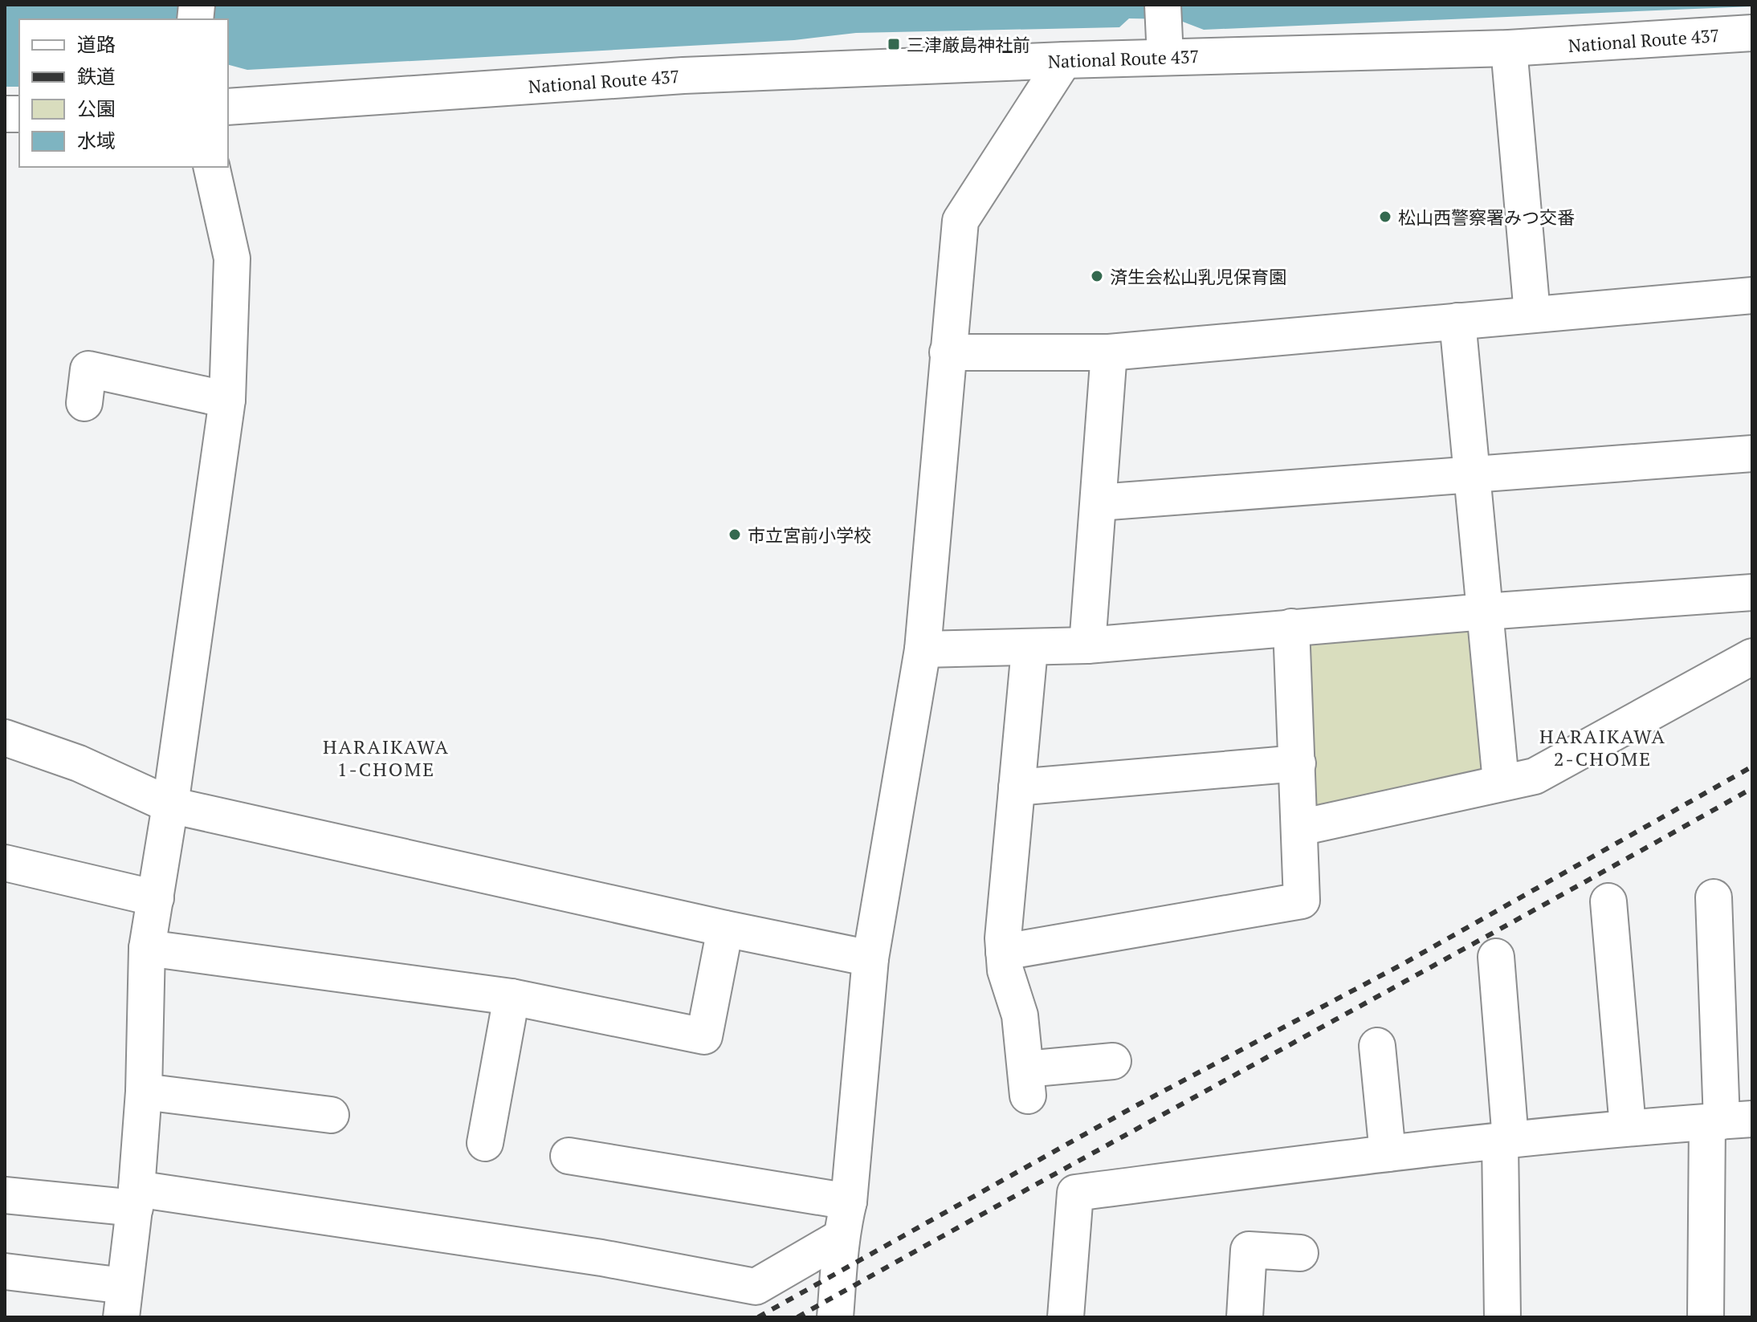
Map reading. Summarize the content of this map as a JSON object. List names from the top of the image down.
{
  "streets": {
    "main road": ["National Route 437"]
  },
  "districts": ["HARAIKAWA 2-CHOME", "HARAIKAWA 1-CHOME"],
  "places": {
    "transit": ["三津厳島神社前"],
    "other": ["松山西警察署みつ交番", "済生会松山乳児保育園", "市立宮前小学校"]
  },
  "legend": [
    "道路",
    "鉄道",
    "公園",
    "水域"
  ]
}
